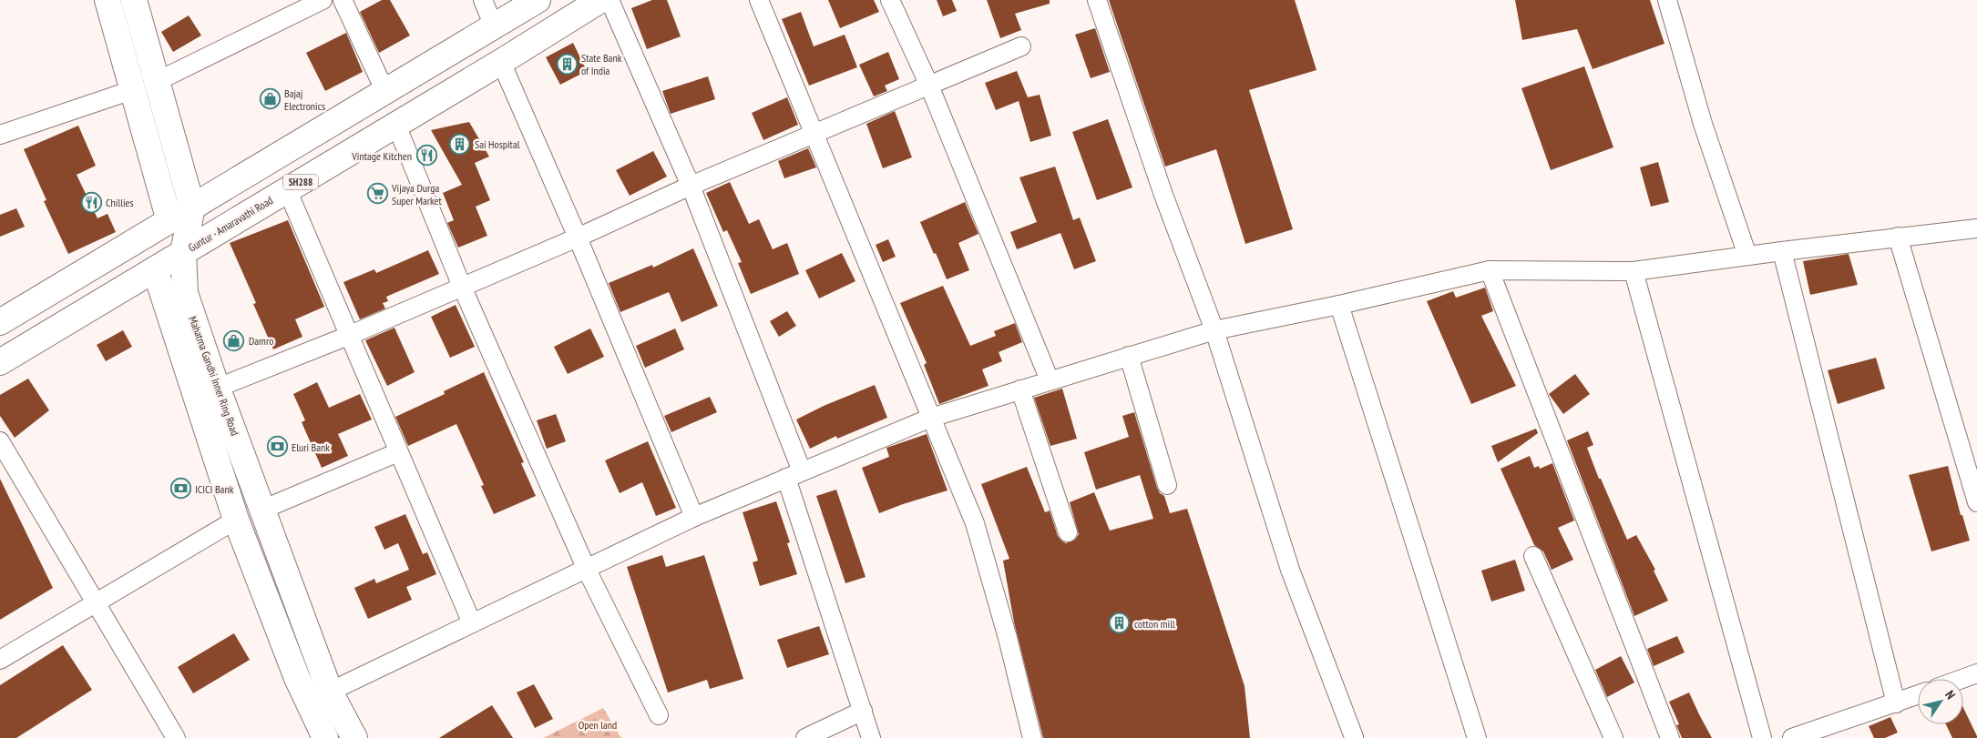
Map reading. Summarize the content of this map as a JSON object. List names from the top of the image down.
{
  "streets": {
    "main road": ["SH288", "Guntur - Amaravathi Road", "Mahatma Gandhi Inner Ring Road"]
  },
  "crossings": [
    ["Guntur - Amaravathi Road", "Mahatma Gandhi Inner Ring Road"]
  ],
  "parks": ["Open land"],
  "places": {
    "building": ["State Bank of India", "Sai Hospital", "cotton mill"],
    "shop": ["Bajaj Electronics", "Damro"],
    "restaurant": ["Vintage Kitchen", "Chillies"],
    "supermarket": ["Vijaya Durga Super Market"],
    "bank": ["Eluri Bank", "ICICI Bank"]
  },
  "north": "top right"
}
